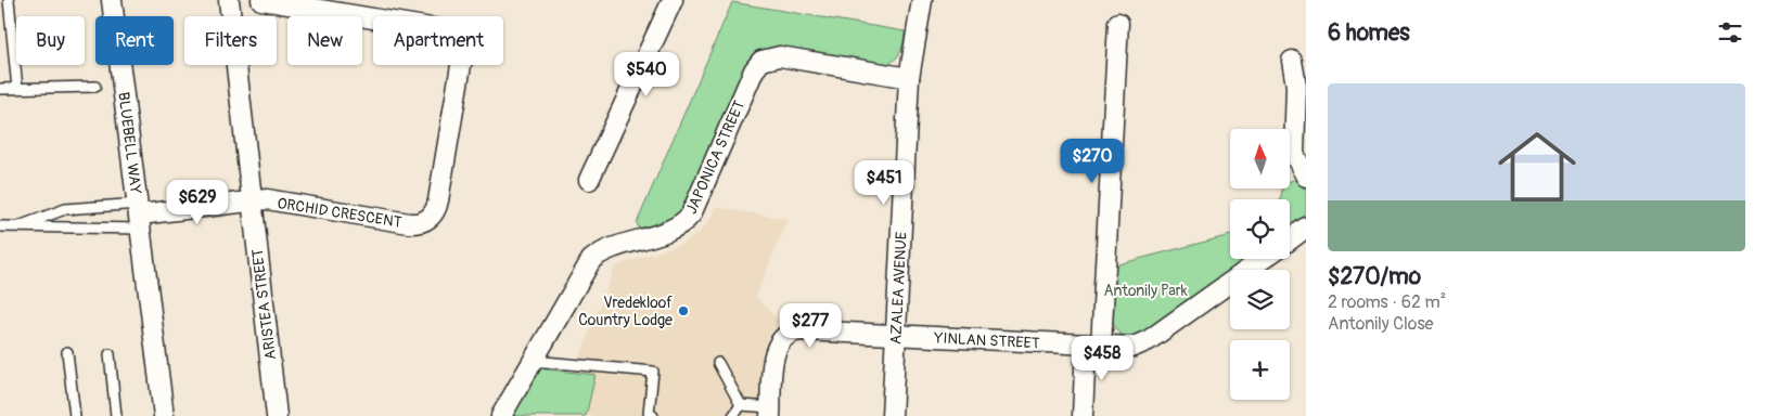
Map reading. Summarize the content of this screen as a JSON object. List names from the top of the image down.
{
  "streets": {
    "street": [
      "BLUEBELL WAY",
      "JAPONICA STREET",
      "ORCHID CRESCENT",
      "AZALEA AVENUE",
      "ARISTEA STREET",
      "YINLAN STREET"
    ]
  },
  "crossings": [
    ["BLUEBELL WAY", "ORCHID CRESCENT"],
    ["JAPONICA STREET", "AZALEA AVENUE"],
    ["ORCHID CRESCENT", "ARISTEA STREET"],
    ["AZALEA AVENUE", "YINLAN STREET"]
  ],
  "parks": ["Antonily Park"],
  "places": ["Vredekloof Country Lodge"],
  "north": "top",
  "page": {
    "heading": "6 homes",
    "chip": [
      "Buy",
      "Rent",
      "Filters",
      "New",
      "Apartment"
    ],
    "price": [
      "$540",
      "$270",
      "$451",
      "$629",
      "$277",
      "$458"
    ],
    "list": [
      {
        "name": "$270/mo",
        "note": "2 rooms · 62 m² · Antonily Close"
      }
    ],
    "map_buttons": "+"
  }
}
